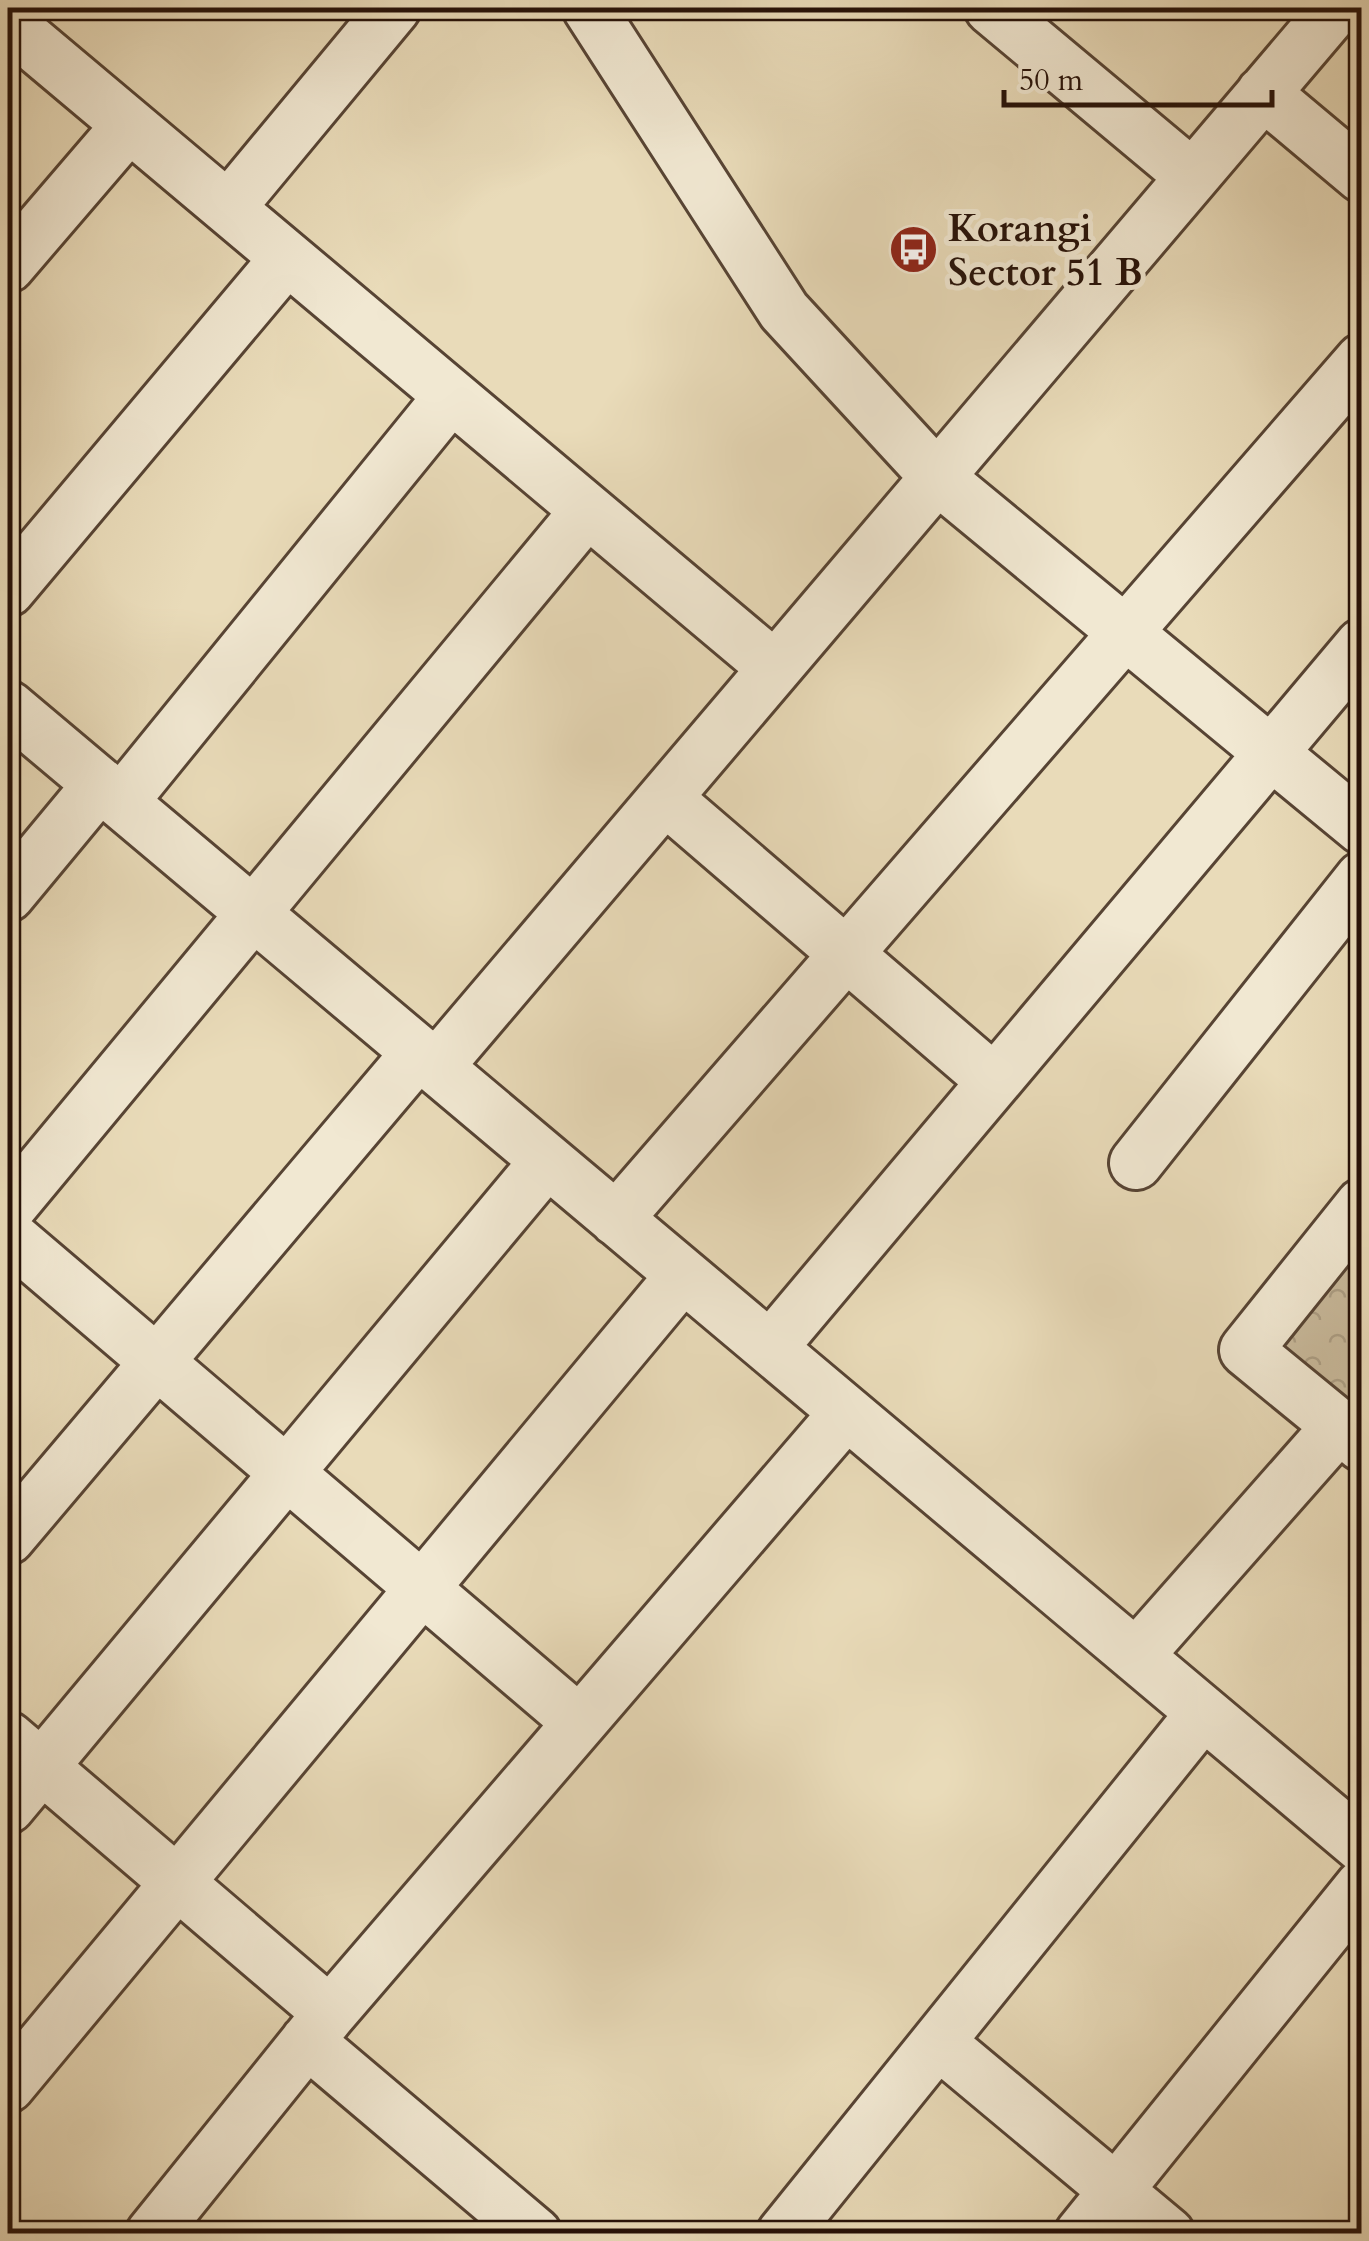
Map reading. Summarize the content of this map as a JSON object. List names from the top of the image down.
{
  "places": {
    "bus stop": ["Korangi Sector 51 B"]
  },
  "scale_bar": "50 m"
}
